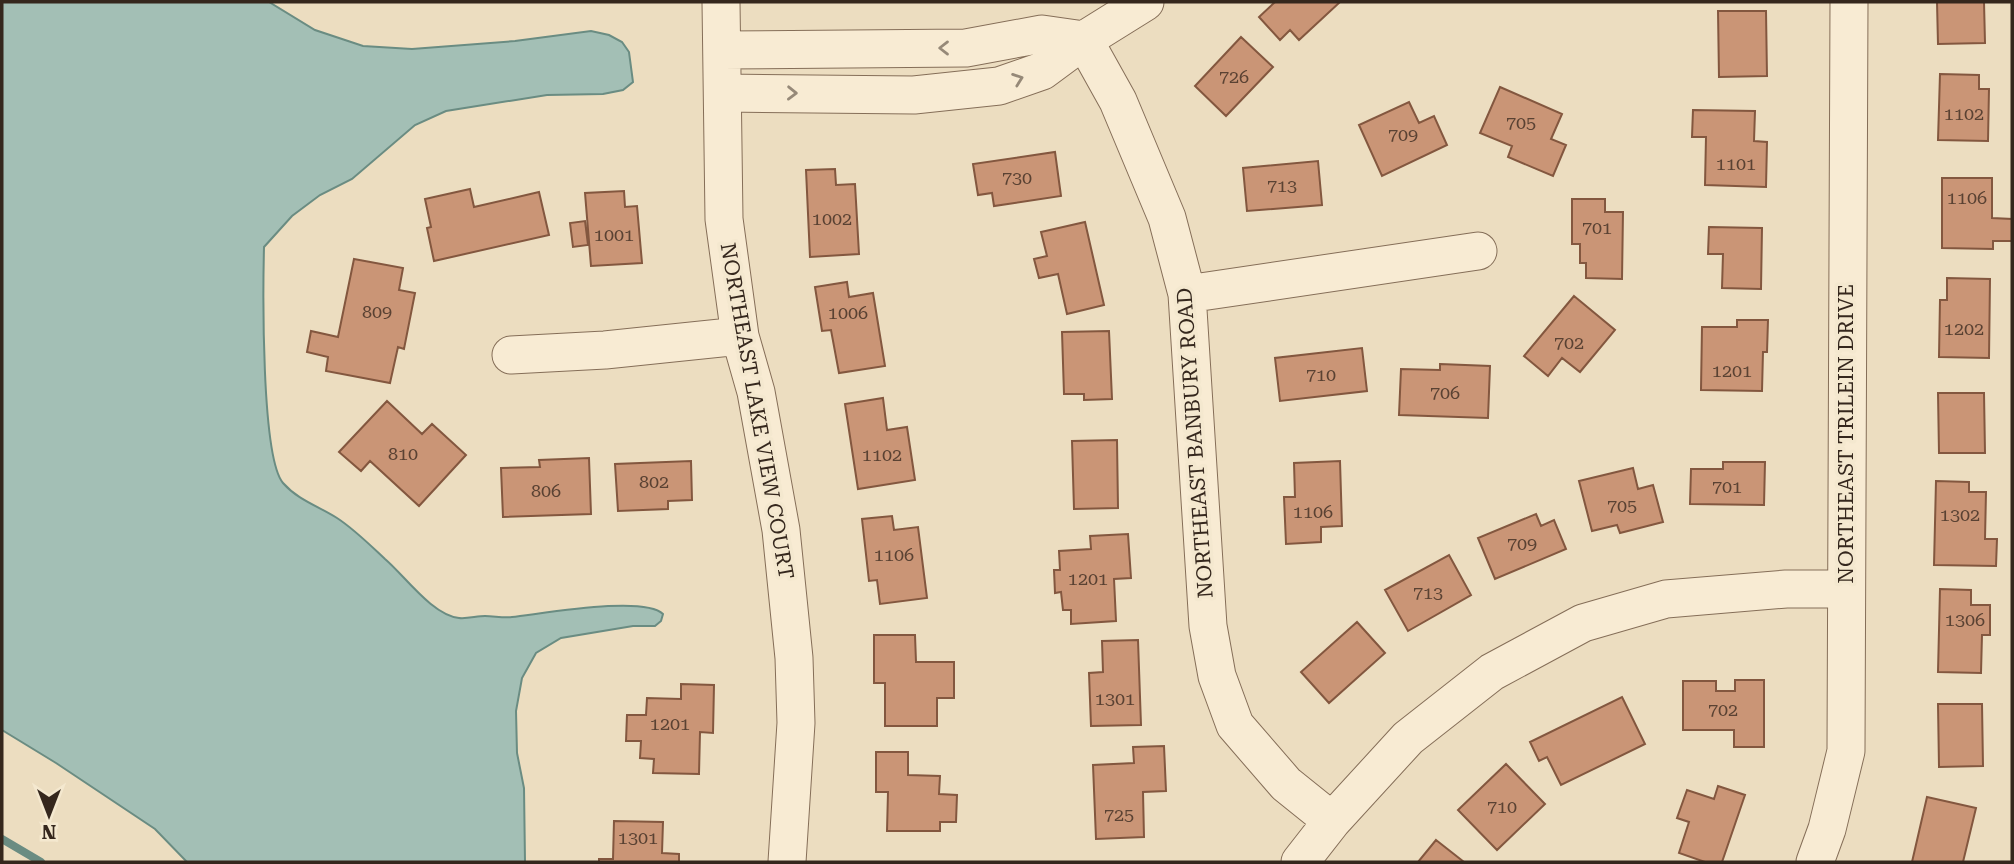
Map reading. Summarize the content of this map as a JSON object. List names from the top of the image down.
{
  "streets": {
    "street": ["NORTHEAST LAKE VIEW COURT", "NORTHEAST TRILEIN DRIVE", "NORTHEAST BANBURY ROAD"]
  },
  "house_numbers": [
    "726",
    "1102",
    "705",
    "709",
    "1101",
    "730",
    "713",
    "1106",
    "1002",
    "701",
    "1001",
    "809",
    "1006",
    "1202",
    "702",
    "1201",
    "710",
    "706",
    "810",
    "1102",
    "802",
    "701",
    "806",
    "705",
    "1106",
    "1302",
    "709",
    "1106",
    "1201",
    "713",
    "1306",
    "1301",
    "702",
    "1201",
    "710",
    "725",
    "1301"
  ],
  "north": "bottom"
}
